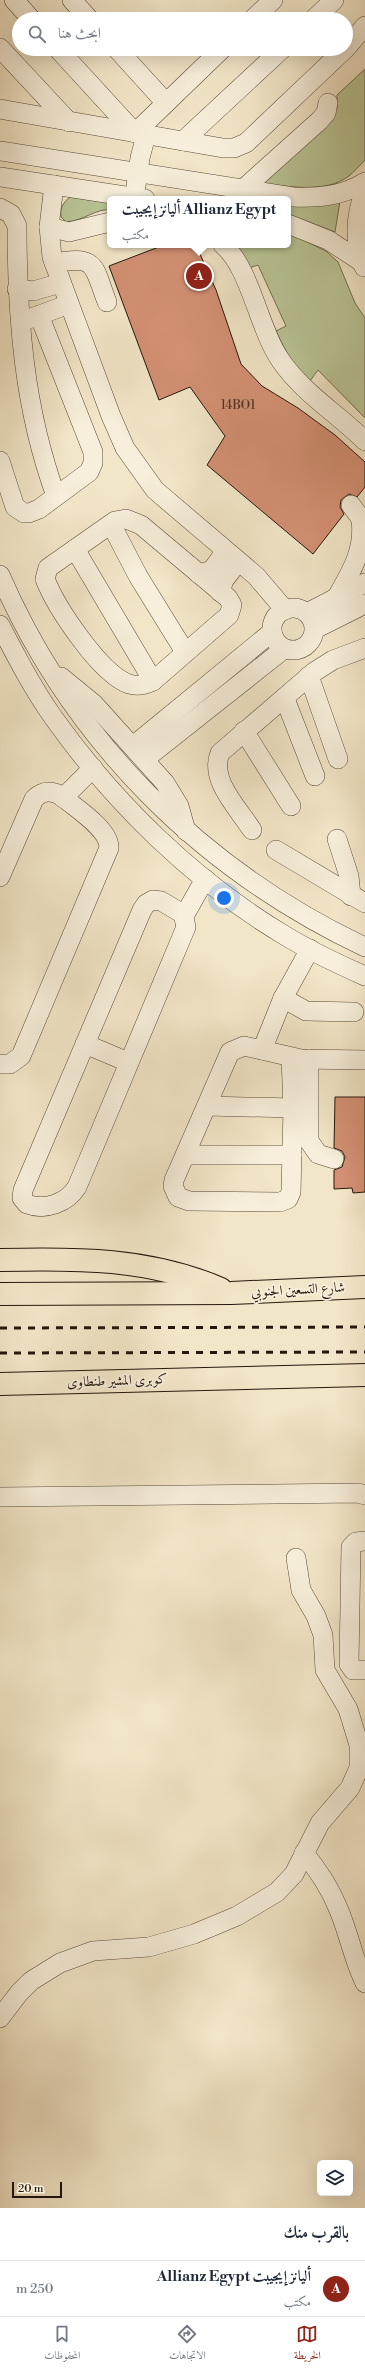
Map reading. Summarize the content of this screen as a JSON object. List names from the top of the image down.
{
  "streets": {
    "highway": ["شارع التسعين الجنوبي", "كوبرى المشير طنطاوى"]
  },
  "house_numbers": ["14BO1"],
  "scale_bar": "20 m",
  "page": {
    "search": "ابحث هنا",
    "popup": ["أليانز إيجيبت Allianz Egypt", "مكتب"],
    "pins": "A",
    "scale": "20 m",
    "heading": "بالقرب منك",
    "list": [
      {
        "mark": "A",
        "name": "أليانز إيجيبت Allianz Egypt",
        "note": "مكتب",
        "value": "250 m"
      }
    ],
    "nav": ["الخريطة", "الاتجاهات", "المحفوظات"]
  }
}
